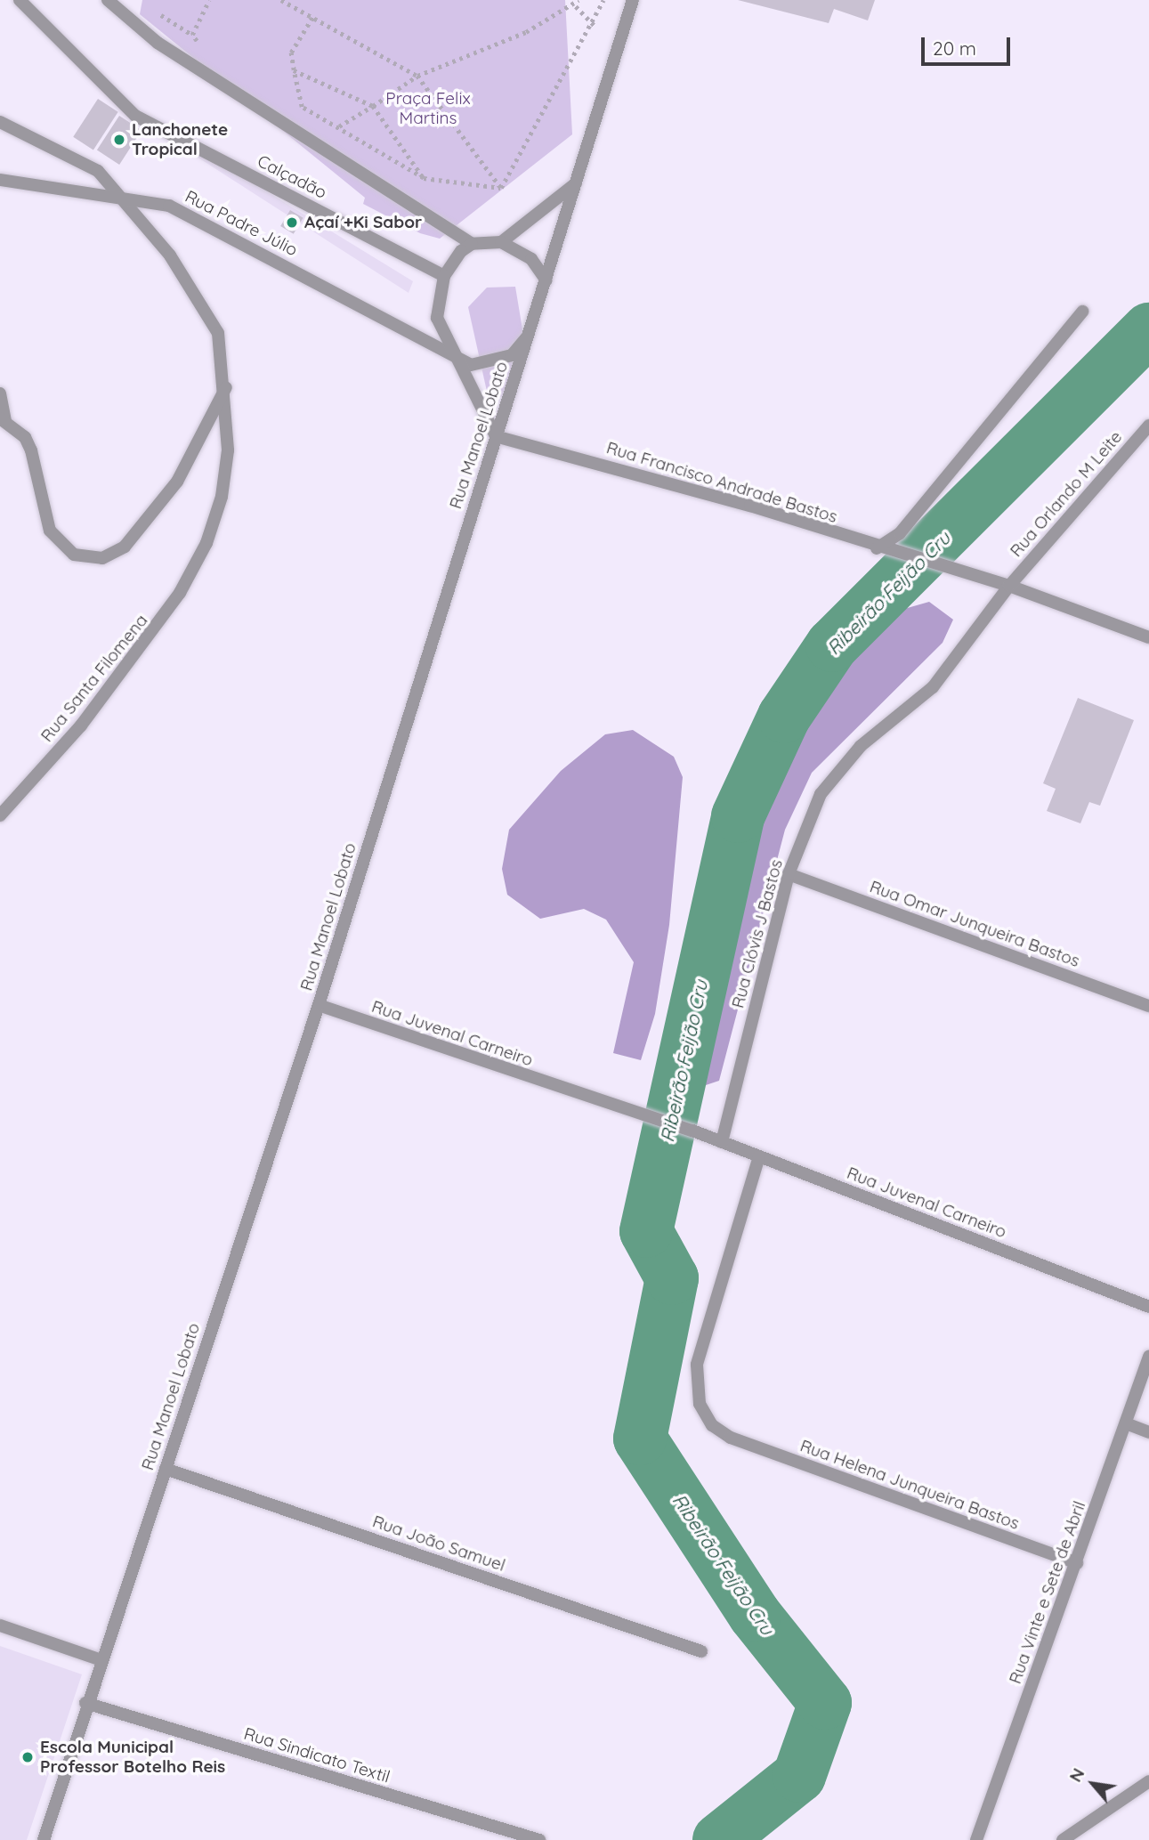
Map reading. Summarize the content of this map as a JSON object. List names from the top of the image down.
{
  "streets": {
    "street": [
      "Calçadão",
      "Rua Padre Júlio",
      "Rua Manoel Lobato",
      "Rua Francisco Andrade Bastos",
      "Rua Orlando M Leite",
      "Rua Santa Filomena",
      "Rua Omar Junqueira Bastos",
      "Rua Clóvis J Bastos",
      "Rua Juvenal Carneiro",
      "Rua Helena Junqueira Bastos",
      "Rua João Samuel",
      "Rua Vinte e Sete de Abril",
      "Rua Sindicato Textil"
    ]
  },
  "crossings": [
    ["Calçadão", "Rua Padre Júlio"],
    ["Calçadão", "Rua Manoel Lobato"],
    ["Rua Padre Júlio", "Rua Manoel Lobato"],
    ["Rua Padre Júlio", "Rua Santa Filomena"],
    ["Rua Manoel Lobato", "Rua Francisco Andrade Bastos"],
    ["Rua Manoel Lobato", "Rua Juvenal Carneiro"],
    ["Rua Manoel Lobato", "Rua João Samuel"],
    ["Rua Manoel Lobato", "Rua Sindicato Textil"],
    ["Rua Francisco Andrade Bastos", "Rua Orlando M Leite"],
    ["Rua Francisco Andrade Bastos", "Rua Clóvis J Bastos"],
    ["Rua Orlando M Leite", "Rua Clóvis J Bastos"],
    ["Rua Omar Junqueira Bastos", "Rua Clóvis J Bastos"],
    ["Rua Clóvis J Bastos", "Rua Juvenal Carneiro"],
    ["Rua Juvenal Carneiro", "Rua Helena Junqueira Bastos"],
    ["Rua Helena Junqueira Bastos", "Rua Vinte e Sete de Abril"]
  ],
  "water": ["Ribeirão Feijão Cru"],
  "parks": ["Praça Felix Martins"],
  "places": ["Lanchonete Tropical", "Açaí +Ki Sabor", "Escola Municipal Professor Botelho Reis"],
  "scale_bar": "20 m",
  "north": "top left"
}
